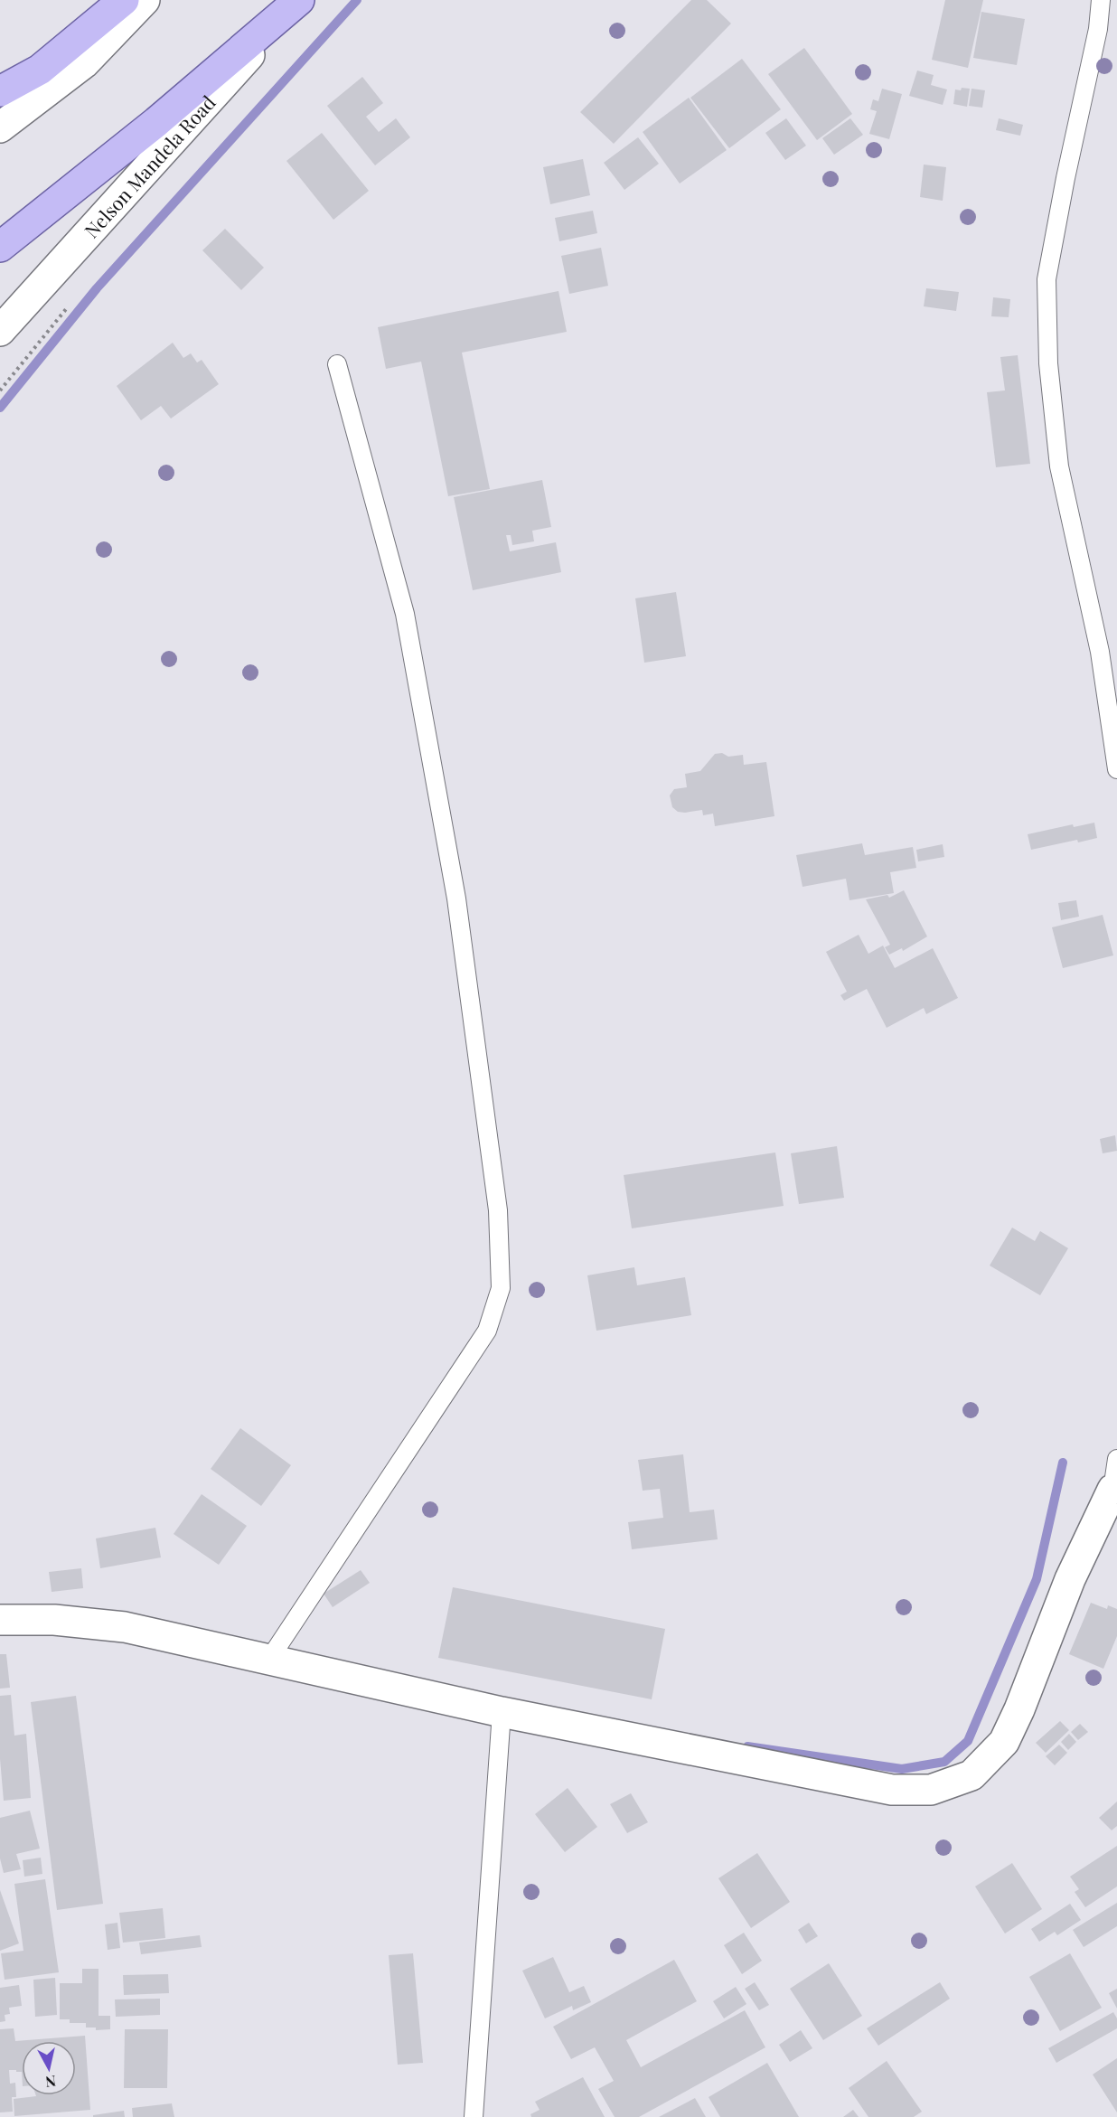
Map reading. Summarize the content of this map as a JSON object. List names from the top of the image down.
{
  "streets": {
    "street": ["Nelson Mandela Road"]
  },
  "north": "bottom"
}
